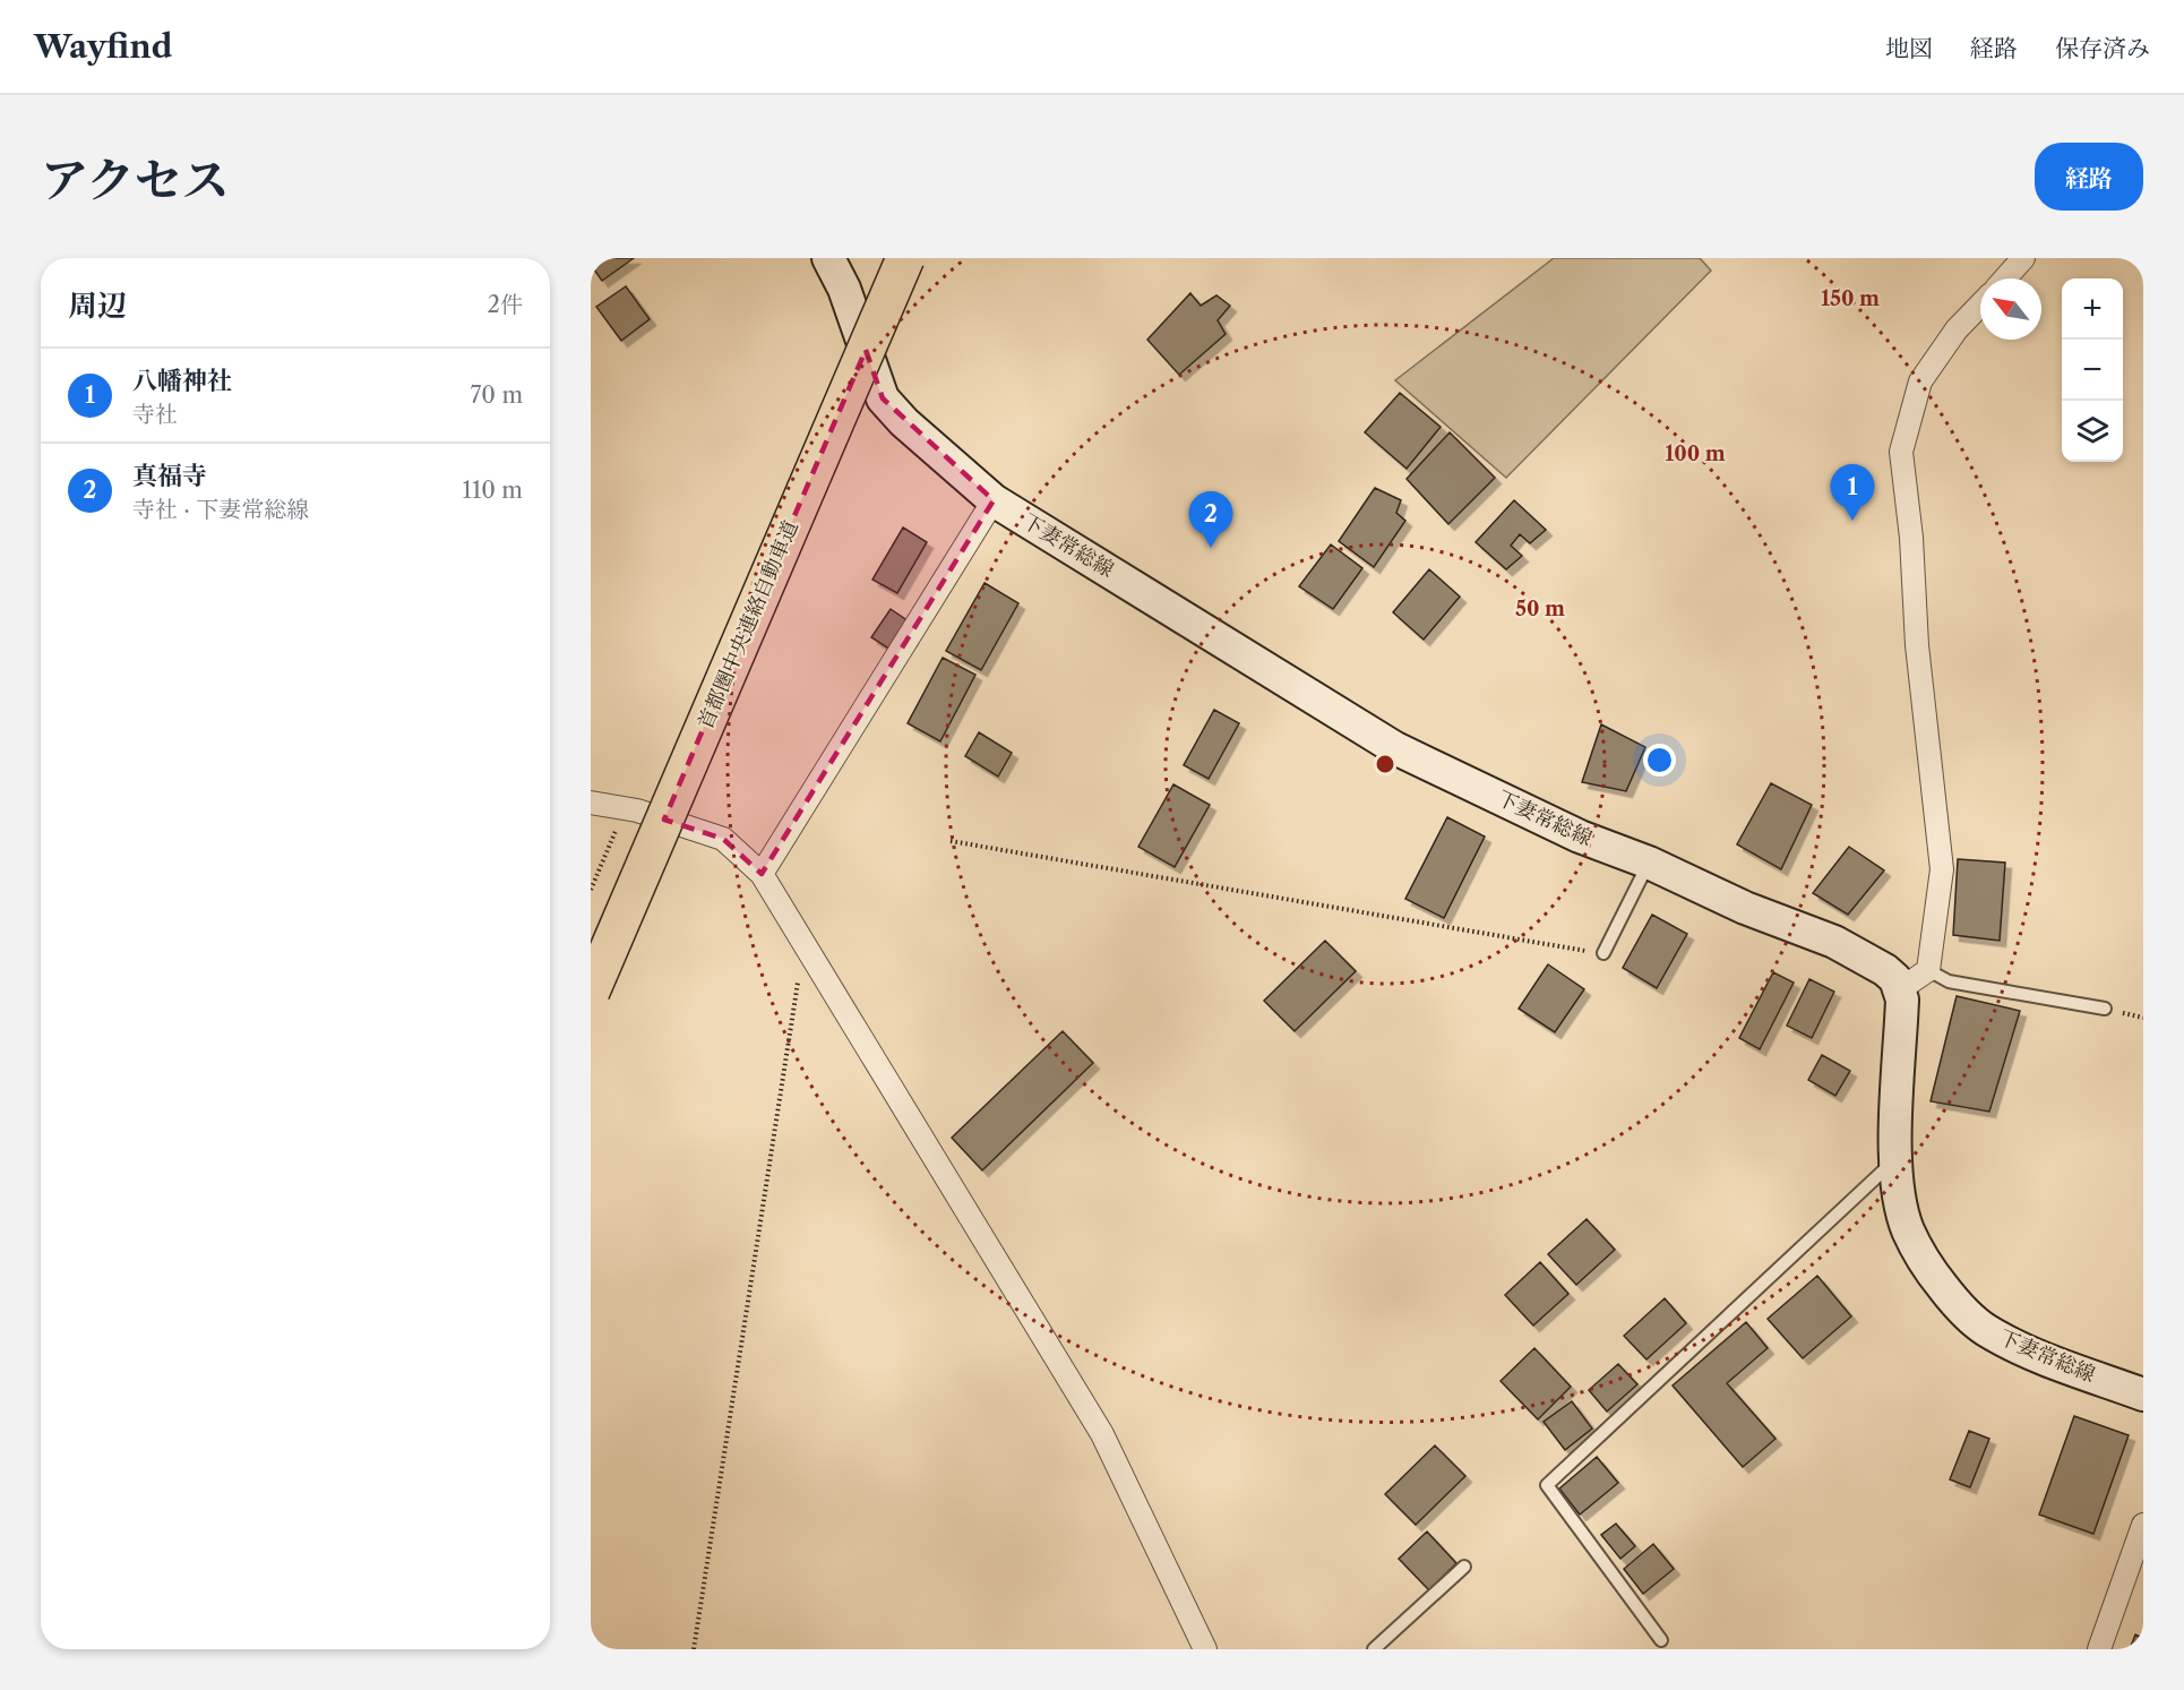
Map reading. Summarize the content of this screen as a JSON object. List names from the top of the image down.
{
  "streets": {
    "highway": ["首都圏中央連絡自動車道"],
    "main road": ["下妻常総線"]
  },
  "north": "top left",
  "page": {
    "header": "Wayfind",
    "nav": ["地図", "経路", "保存済み"],
    "title": "アクセス",
    "buttons": "経路",
    "heading": ["周辺", "2件"],
    "map_buttons": ["+", "−"],
    "list": [
      {
        "mark": "1",
        "name": "八幡神社",
        "note": "寺社",
        "value": "70 m"
      },
      {
        "mark": "2",
        "name": "真福寺",
        "note": "寺社 · 下妻常総線",
        "value": "110 m"
      }
    ],
    "pins": ["1", "2"]
  },
  "rings": ["150 m", "100 m", "50 m"]
}
